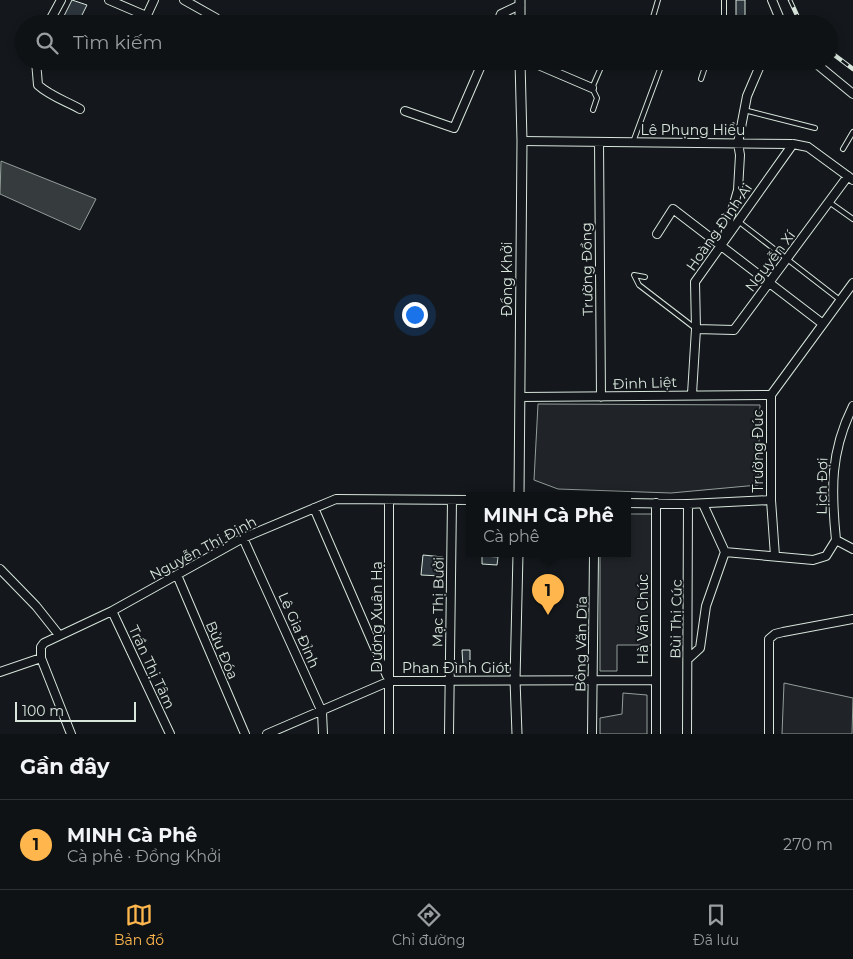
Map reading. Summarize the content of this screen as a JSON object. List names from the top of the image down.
{
  "streets": {
    "street": [
      "Lê Phụng Hiểu",
      "Hoàng Đình Ái",
      "Nguyễn Xí",
      "Trường Đồng",
      "Đồng Khởi",
      "Đinh Liệt",
      "Trường Đúc",
      "Lịch Đợi",
      "Nguyễn Thị Định",
      "Mạc Thị Bưởi",
      "Dương Xuân Hạ",
      "Hà Văn Chúc",
      "Bùi Thị Cúc",
      "Lê Gia Đỉnh",
      "Bông Văn Dĩa",
      "Bửu Đóa",
      "Trần Thị Tâm",
      "Phan Đình Giót"
    ]
  },
  "crossings": [
    ["Lê Phụng Hiểu", "Hoàng Đình Ái"],
    ["Lê Phụng Hiểu", "Nguyễn Xí"],
    ["Lê Phụng Hiểu", "Trường Đồng"],
    ["Lê Phụng Hiểu", "Đồng Khởi"],
    ["Hoàng Đình Ái", "Nguyễn Xí"],
    ["Hoàng Đình Ái", "Đinh Liệt"],
    ["Trường Đồng", "Đinh Liệt"],
    ["Đồng Khởi", "Đinh Liệt"],
    ["Đinh Liệt", "Trường Đúc"],
    ["Nguyễn Thị Định", "Mạc Thị Bưởi"],
    ["Nguyễn Thị Định", "Dương Xuân Hạ"],
    ["Nguyễn Thị Định", "Lê Gia Đỉnh"],
    ["Nguyễn Thị Định", "Bửu Đóa"],
    ["Nguyễn Thị Định", "Trần Thị Tâm"],
    ["Mạc Thị Bưởi", "Phan Đình Giót"],
    ["Dương Xuân Hạ", "Phan Đình Giót"],
    ["Hà Văn Chúc", "Phan Đình Giót"],
    ["Lê Gia Đỉnh", "Phan Đình Giót"],
    ["Bông Văn Dĩa", "Phan Đình Giót"]
  ],
  "scale_bar": "100 m",
  "page": {
    "search": "Tìm kiếm",
    "popup": ["MINH Cà Phê", "Cà phê"],
    "pins": "1",
    "scale": "100 m",
    "heading": "Gần đây",
    "list": [
      {
        "mark": "1",
        "name": "MINH Cà Phê",
        "note": "Cà phê · Đồng Khởi",
        "value": "270 m"
      }
    ],
    "nav": ["Bản đồ", "Chỉ đường", "Đã lưu"]
  }
}
